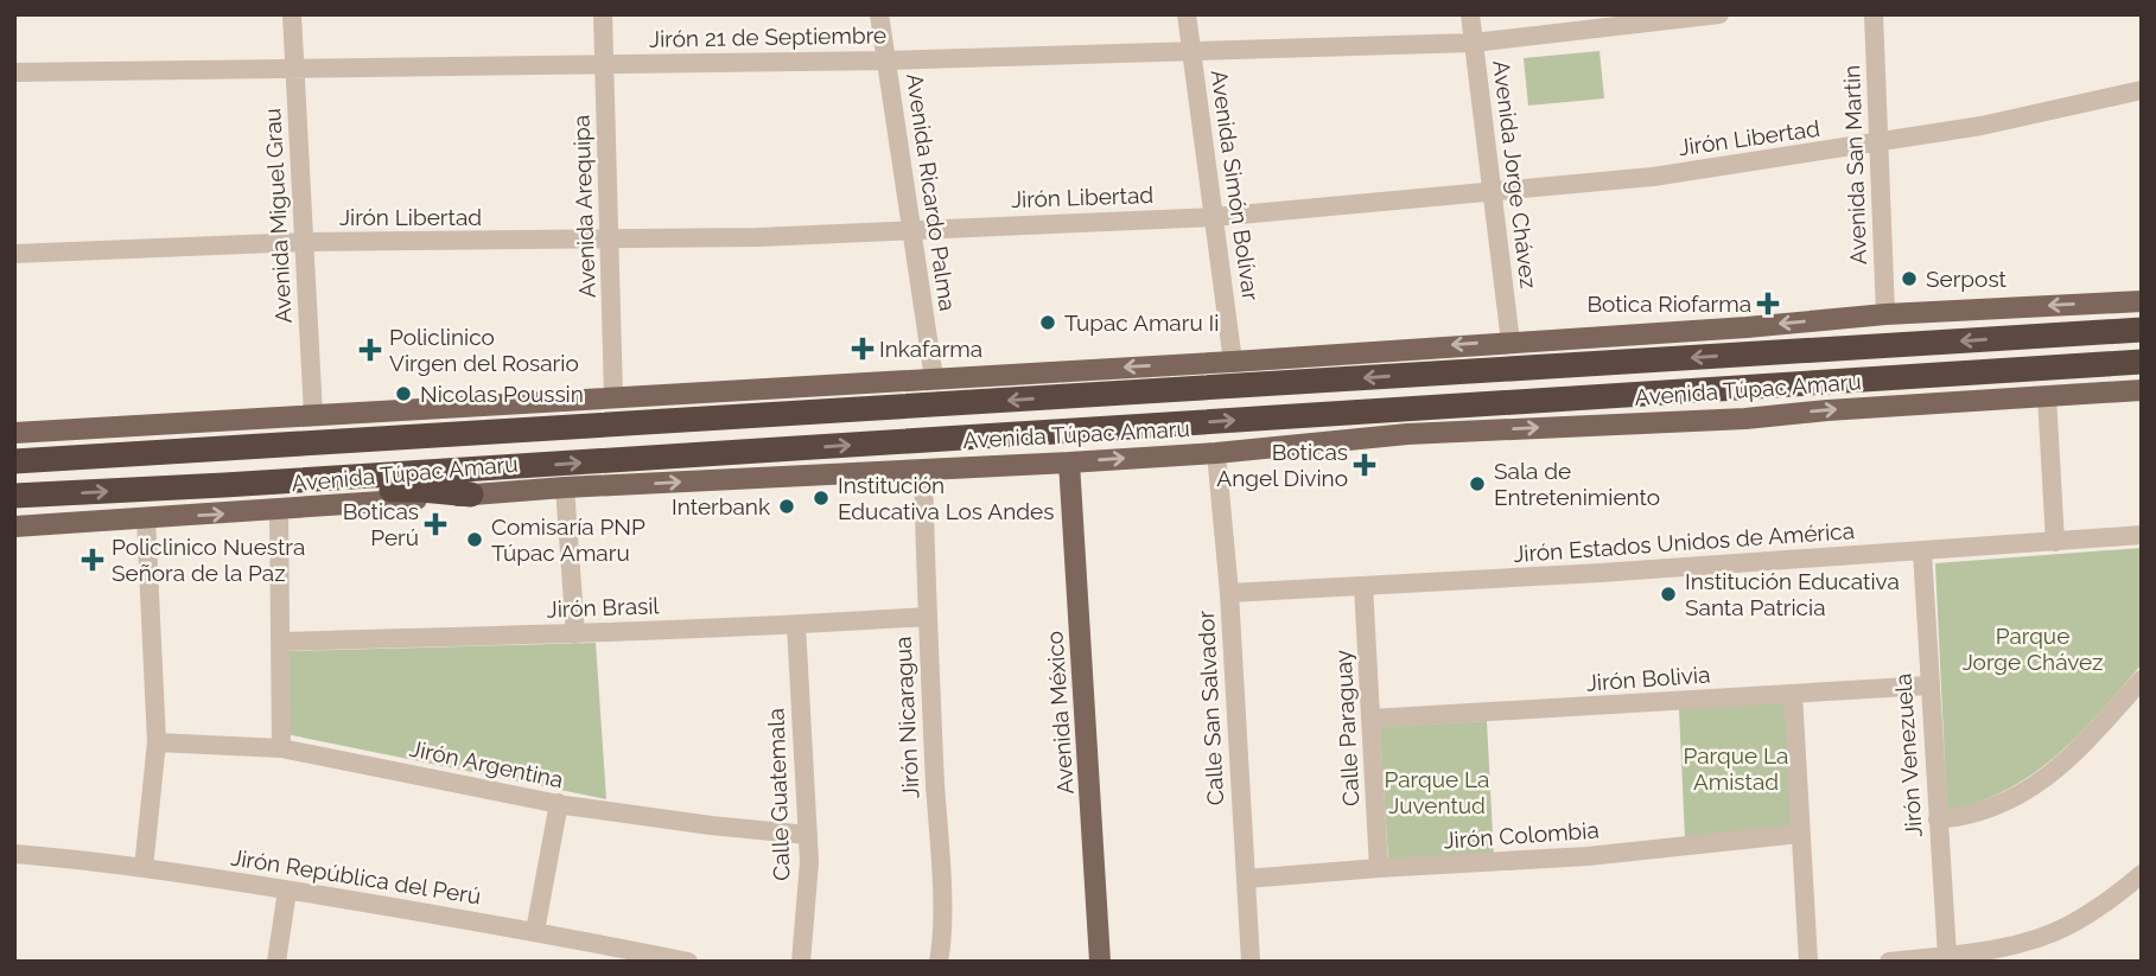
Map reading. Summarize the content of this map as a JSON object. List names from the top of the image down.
{
  "streets": {
    "highway": ["Avenida Túpac Amaru"],
    "main road": ["Avenida México"],
    "street": [
      "Jirón 21 de Septiembre",
      "Jirón Libertad",
      "Avenida San Martin",
      "Avenida Jorge Chávez",
      "Avenida Simón Bolívar",
      "Avenida Ricardo Palma",
      "Avenida Arequipa",
      "Avenida Miguel Grau",
      "Jirón Estados Unidos de América",
      "Jirón Brasil",
      "Jirón Bolivia",
      "Calle San Salvador",
      "Jirón Nicaragua",
      "Calle Paraguay",
      "Jirón Venezuela",
      "Jirón Argentina",
      "Calle Guatemala",
      "Jirón Colombia",
      "Jirón República del Perú"
    ]
  },
  "crossings": [
    ["Jirón 21 de Septiembre", "Avenida Jorge Chávez"],
    ["Jirón 21 de Septiembre", "Avenida Simón Bolívar"],
    ["Jirón 21 de Septiembre", "Avenida Ricardo Palma"],
    ["Jirón 21 de Septiembre", "Avenida Arequipa"],
    ["Jirón 21 de Septiembre", "Avenida Miguel Grau"],
    ["Jirón Libertad", "Avenida San Martin"],
    ["Jirón Libertad", "Avenida Jorge Chávez"],
    ["Jirón Libertad", "Avenida Simón Bolívar"],
    ["Jirón Libertad", "Avenida Ricardo Palma"],
    ["Jirón Libertad", "Avenida Arequipa"],
    ["Jirón Libertad", "Avenida Miguel Grau"],
    ["Avenida Túpac Amaru", "Calle San Salvador"],
    ["Avenida Túpac Amaru", "Avenida México"],
    ["Avenida Túpac Amaru", "Jirón Nicaragua"],
    ["Jirón Estados Unidos de América", "Calle San Salvador"],
    ["Jirón Estados Unidos de América", "Calle Paraguay"],
    ["Jirón Estados Unidos de América", "Jirón Venezuela"],
    ["Jirón Brasil", "Jirón Nicaragua"],
    ["Jirón Brasil", "Calle Guatemala"],
    ["Jirón Bolivia", "Calle Paraguay"],
    ["Jirón Bolivia", "Jirón Venezuela"],
    ["Calle San Salvador", "Jirón Colombia"],
    ["Calle Paraguay", "Jirón Colombia"],
    ["Jirón Argentina", "Calle Guatemala"]
  ],
  "parks": ["Parque Jorge Chávez", "Parque La Amistad", "Parque La Juventud"],
  "places": {
    "other": [
      "Serpost",
      "Tupac Amaru Ii",
      "Nicolas Poussin",
      "Sala de Entretenimiento",
      "Institución Educativa Los Andes",
      "Interbank",
      "Comisaría PNP Túpac Amaru",
      "Institución Educativa Santa Patricia"
    ],
    "health": [
      "Botica Riofarma",
      "Inkafarma",
      "Policlinico Virgen del Rosario",
      "Boticas Angel Divino",
      "Boticas Perú",
      "Policlinico Nuestra Señora de la Paz"
    ]
  }
}
